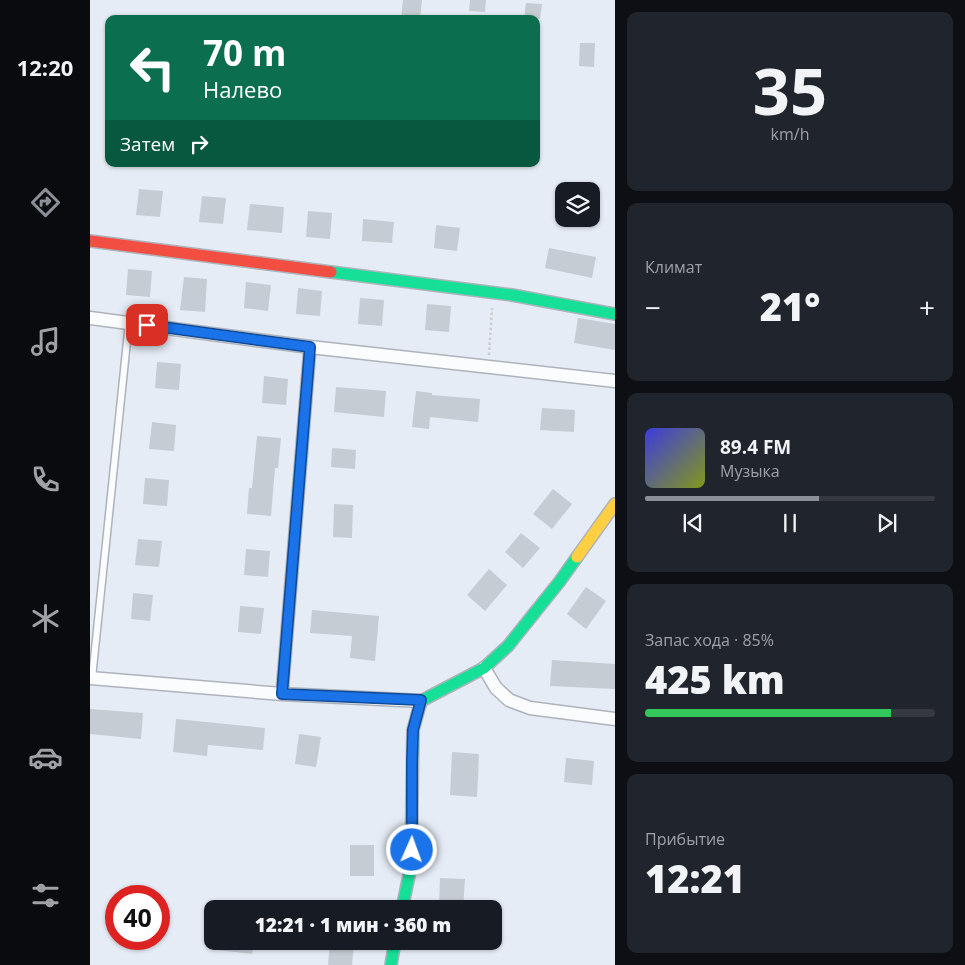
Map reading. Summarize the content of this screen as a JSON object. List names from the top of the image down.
{
  "page": {
    "tabs": "12:20",
    "tile": [
      ["35", "km/h"],
      "Климат",
      ["Запас хода · 85%", "425 km"],
      ["Прибытие", "12:21"]
    ],
    "turn": ["70 m", "Налево"],
    "then": "Затем",
    "heat": ["−", "21°", "+"],
    "song": ["89.4 FM", "Музыка"],
    "limit": "40",
    "trip": "12:21 · 1 мин · 360 m"
  }
}
